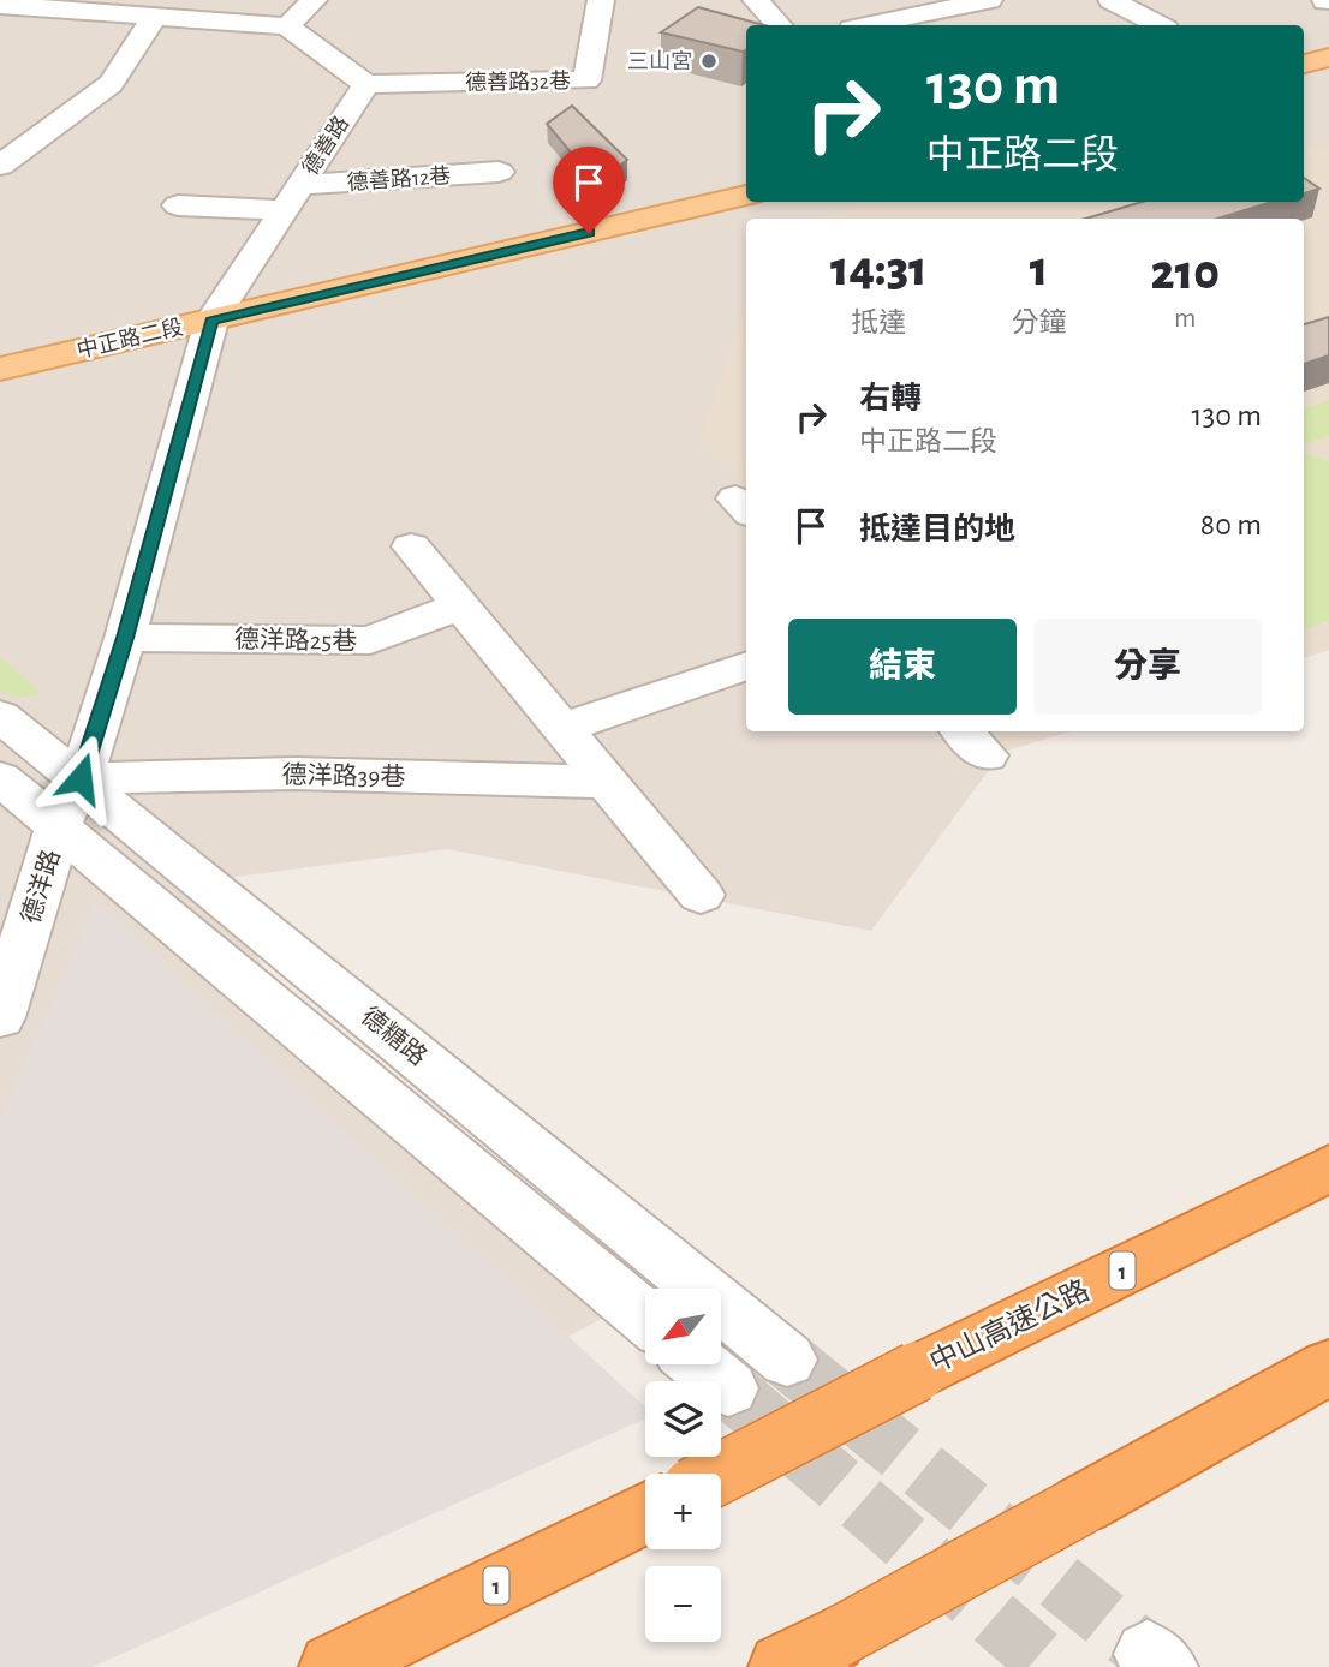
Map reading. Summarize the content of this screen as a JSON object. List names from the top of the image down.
{
  "streets": {
    "highway": ["1", "中山高速公路"],
    "main road": ["中正路二段"],
    "street": [
      "德善路32巷",
      "德善路",
      "德善路12巷",
      "德洋路25巷",
      "德洋路39巷",
      "德洋路",
      "德糖路"
    ]
  },
  "crossings": [
    ["德善路32巷", "德善路"],
    ["德善路", "德善路12巷"],
    ["德善路", "中正路二段"],
    ["德善路", "德洋路"],
    ["中正路二段", "德洋路"],
    ["德洋路25巷", "德洋路"],
    ["德洋路39巷", "德洋路"],
    ["德洋路39巷", "德糖路"],
    ["德洋路", "德糖路"]
  ],
  "places": ["三山宮"],
  "north": "bottom left",
  "page": {
    "turn": ["130 m", "中正路二段"],
    "eta": [
      "14:31",
      "抵達",
      "1",
      "分鐘",
      "210",
      "m"
    ],
    "list": [
      {
        "name": "右轉",
        "note": "中正路二段",
        "value": "130 m"
      },
      {
        "name": "抵達目的地",
        "value": "80 m"
      }
    ],
    "buttons": ["結束", "分享"],
    "map_buttons": ["+", "−"]
  }
}
